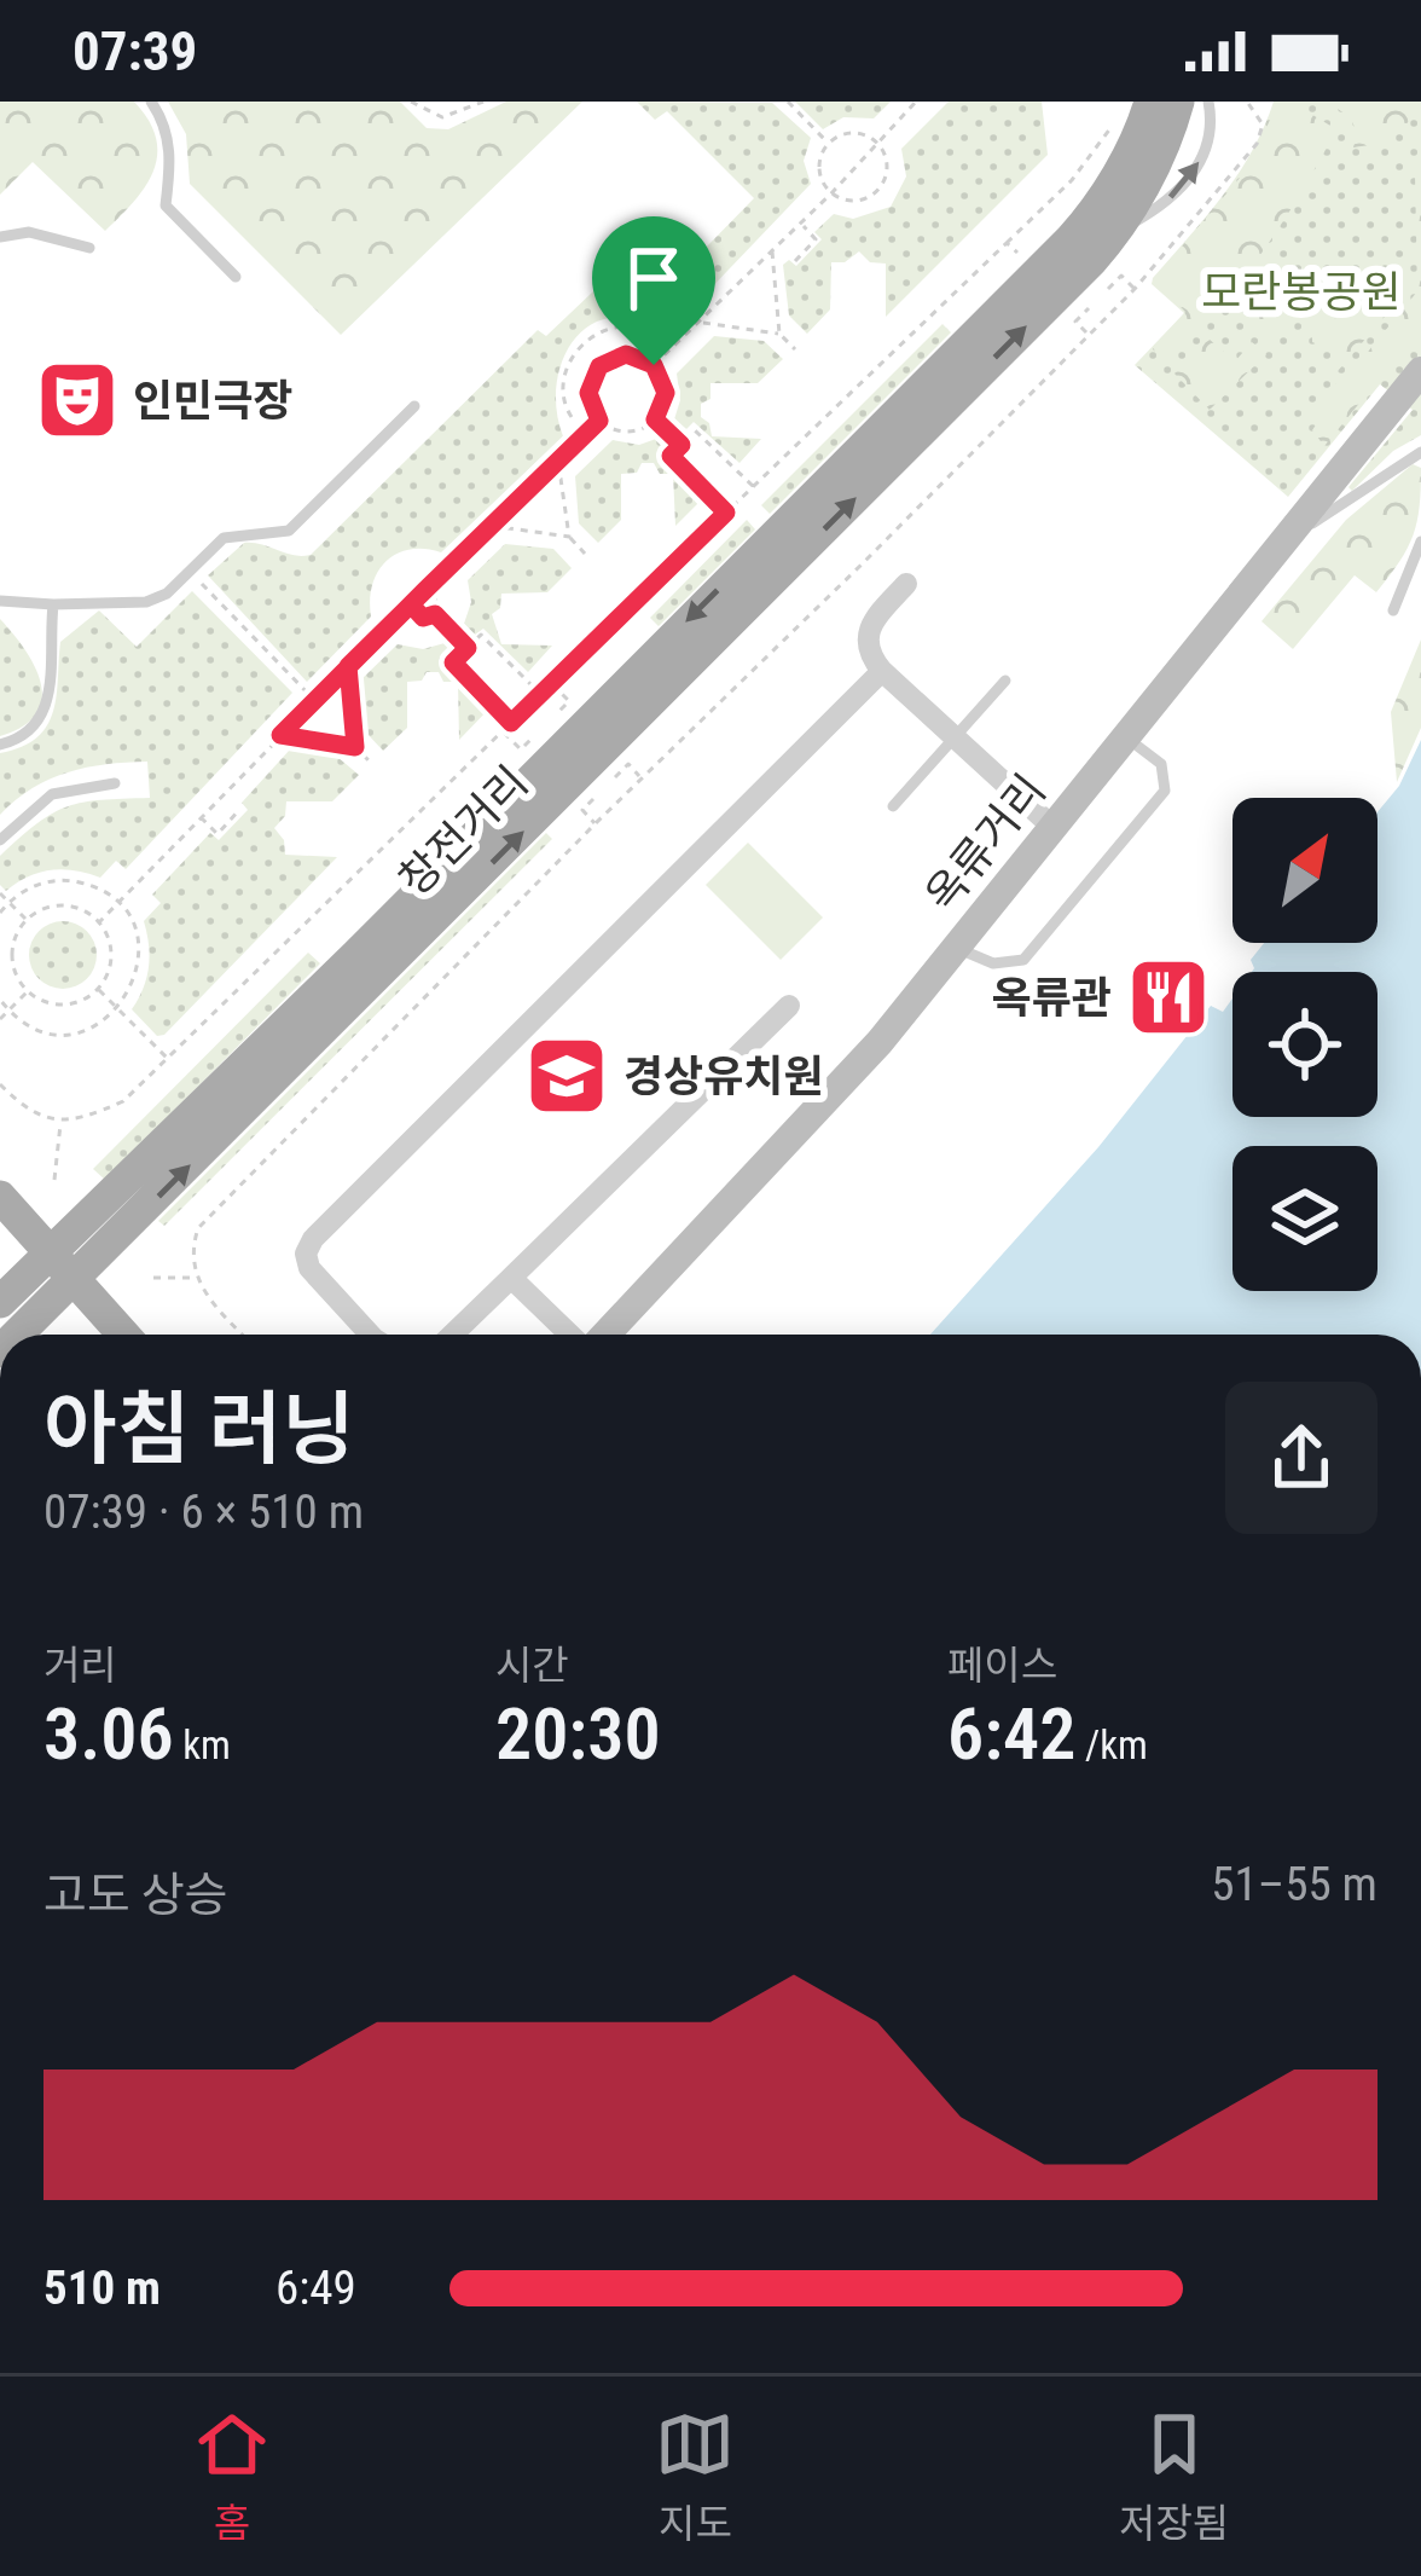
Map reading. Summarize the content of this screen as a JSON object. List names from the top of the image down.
{
  "streets": {
    "main road": ["창전거리"],
    "street": ["옥류거리"]
  },
  "parks": ["모란봉공원"],
  "places": {
    "theatre": ["인민극장"],
    "restaurant": ["옥류관"],
    "school or university": ["경상유치원"]
  },
  "north": "top right",
  "page": {
    "status": "07:39",
    "heading": ["아침 러닝", "07:39 · 6 × 510 m"],
    "stats": [
      ["거리", "3.06 km"],
      ["시간", "20:30"],
      ["페이스", "6:42 /km"]
    ],
    "chart": ["고도 상승", "51–55 m"],
    "list": [
      {
        "name": "510 m",
        "note": "6:49"
      }
    ],
    "tabs": ["홈", "지도", "저장됨"]
  }
}
